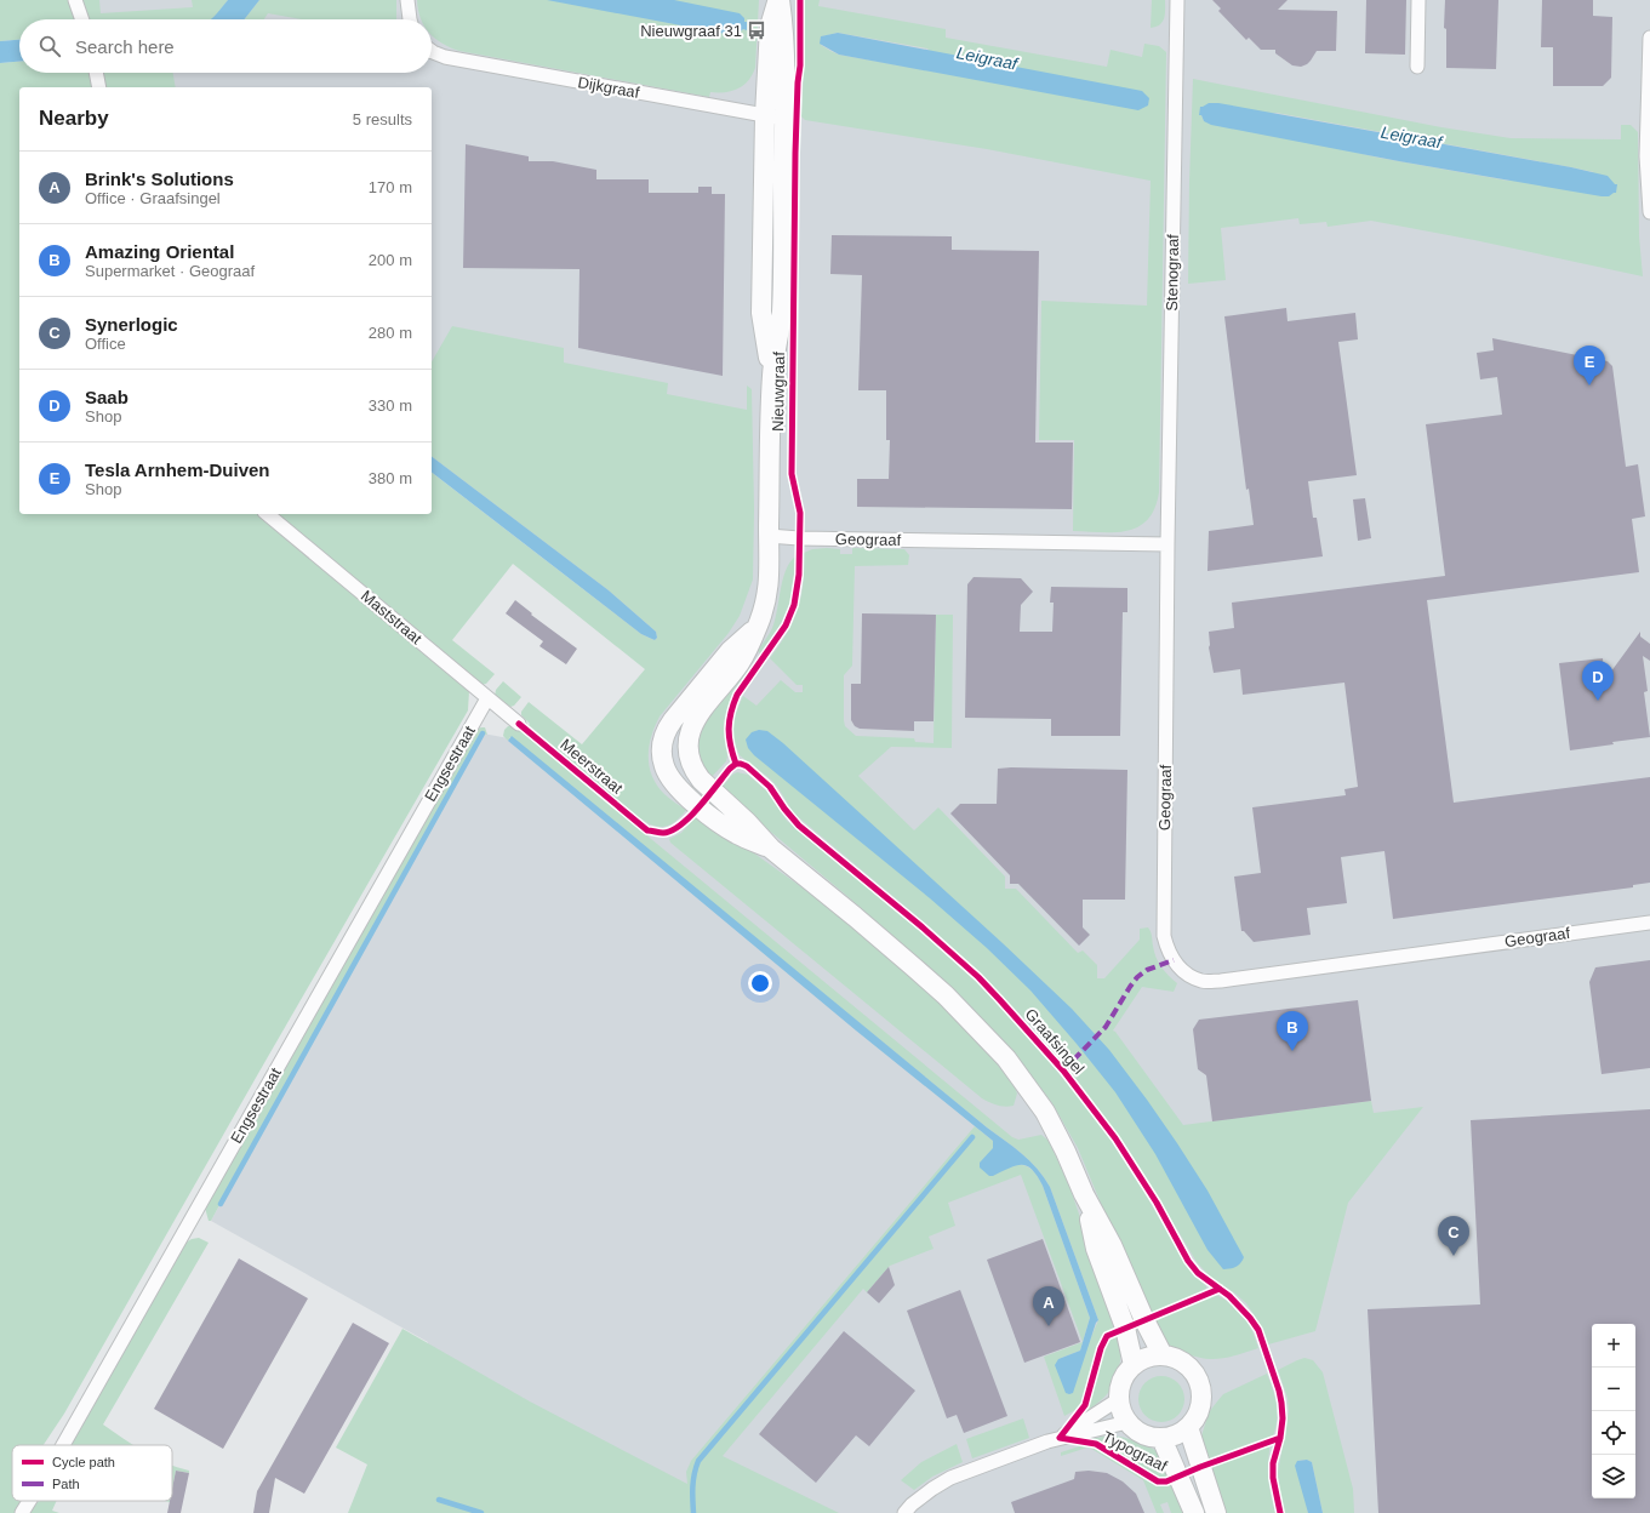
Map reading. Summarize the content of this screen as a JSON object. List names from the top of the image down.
{
  "streets": {
    "street": [
      "Dijkgraaf",
      "Stenograaf",
      "Nieuwgraaf",
      "Geograaf",
      "Maststraat",
      "Engsestraat",
      "Typograaf"
    ],
    "cycle path": ["Meerstraat"]
  },
  "crossings": [
    ["Dijkgraaf", "Nieuwgraaf"],
    ["Stenograaf", "Geograaf"],
    ["Nieuwgraaf", "Geograaf"],
    ["Maststraat", "Engsestraat"]
  ],
  "water": ["Leigraaf"],
  "places": {
    "bus stop": ["Nieuwgraaf 31"]
  },
  "legend": ["Cycle path", "Path"],
  "page": {
    "search": "Search here",
    "heading": ["Nearby", "5 results"],
    "list": [
      {
        "mark": "A",
        "name": "Brink's Solutions",
        "note": "Office · Graafsingel",
        "value": "170 m"
      },
      {
        "mark": "B",
        "name": "Amazing Oriental",
        "note": "Supermarket · Geograaf",
        "value": "200 m"
      },
      {
        "mark": "C",
        "name": "Synerlogic",
        "note": "Office",
        "value": "280 m"
      },
      {
        "mark": "D",
        "name": "Saab",
        "note": "Shop",
        "value": "330 m"
      },
      {
        "mark": "E",
        "name": "Tesla Arnhem-Duiven",
        "note": "Shop",
        "value": "380 m"
      }
    ],
    "pins": [
      "E",
      "D",
      "B",
      "C",
      "A"
    ],
    "map_buttons": ["+", "−"]
  }
}
